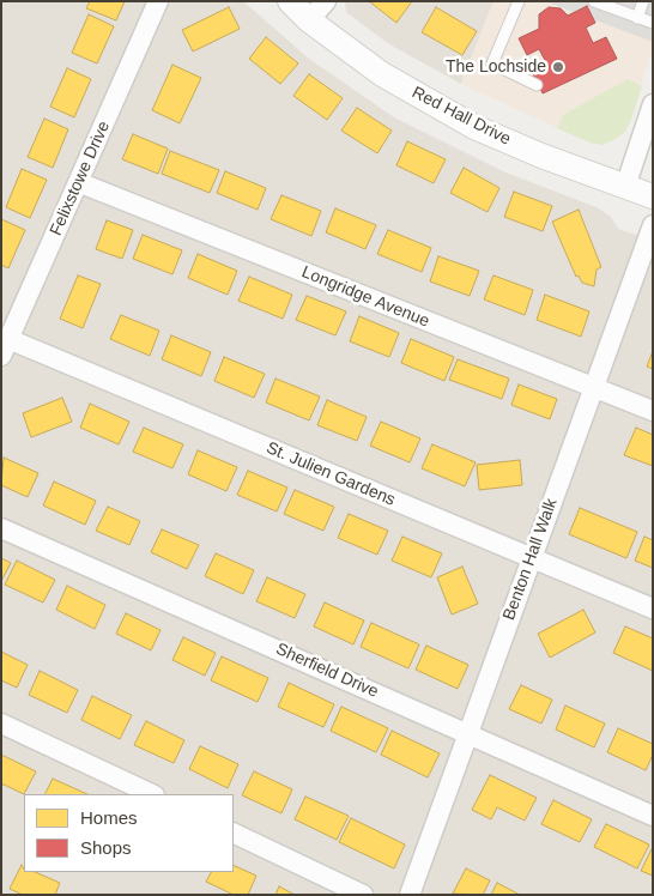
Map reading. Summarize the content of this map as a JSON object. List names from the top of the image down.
{
  "streets": {
    "street": [
      "Red Hall Drive",
      "Felixstowe Drive",
      "Longridge Avenue",
      "St. Julien Gardens",
      "Benton Hall Walk",
      "Sherfield Drive"
    ]
  },
  "crossings": [
    ["Felixstowe Drive", "Longridge Avenue"],
    ["Felixstowe Drive", "St. Julien Gardens"],
    ["Longridge Avenue", "Benton Hall Walk"],
    ["St. Julien Gardens", "Benton Hall Walk"],
    ["Benton Hall Walk", "Sherfield Drive"]
  ],
  "places": ["The Lochside"],
  "legend": ["Homes", "Shops"]
}
